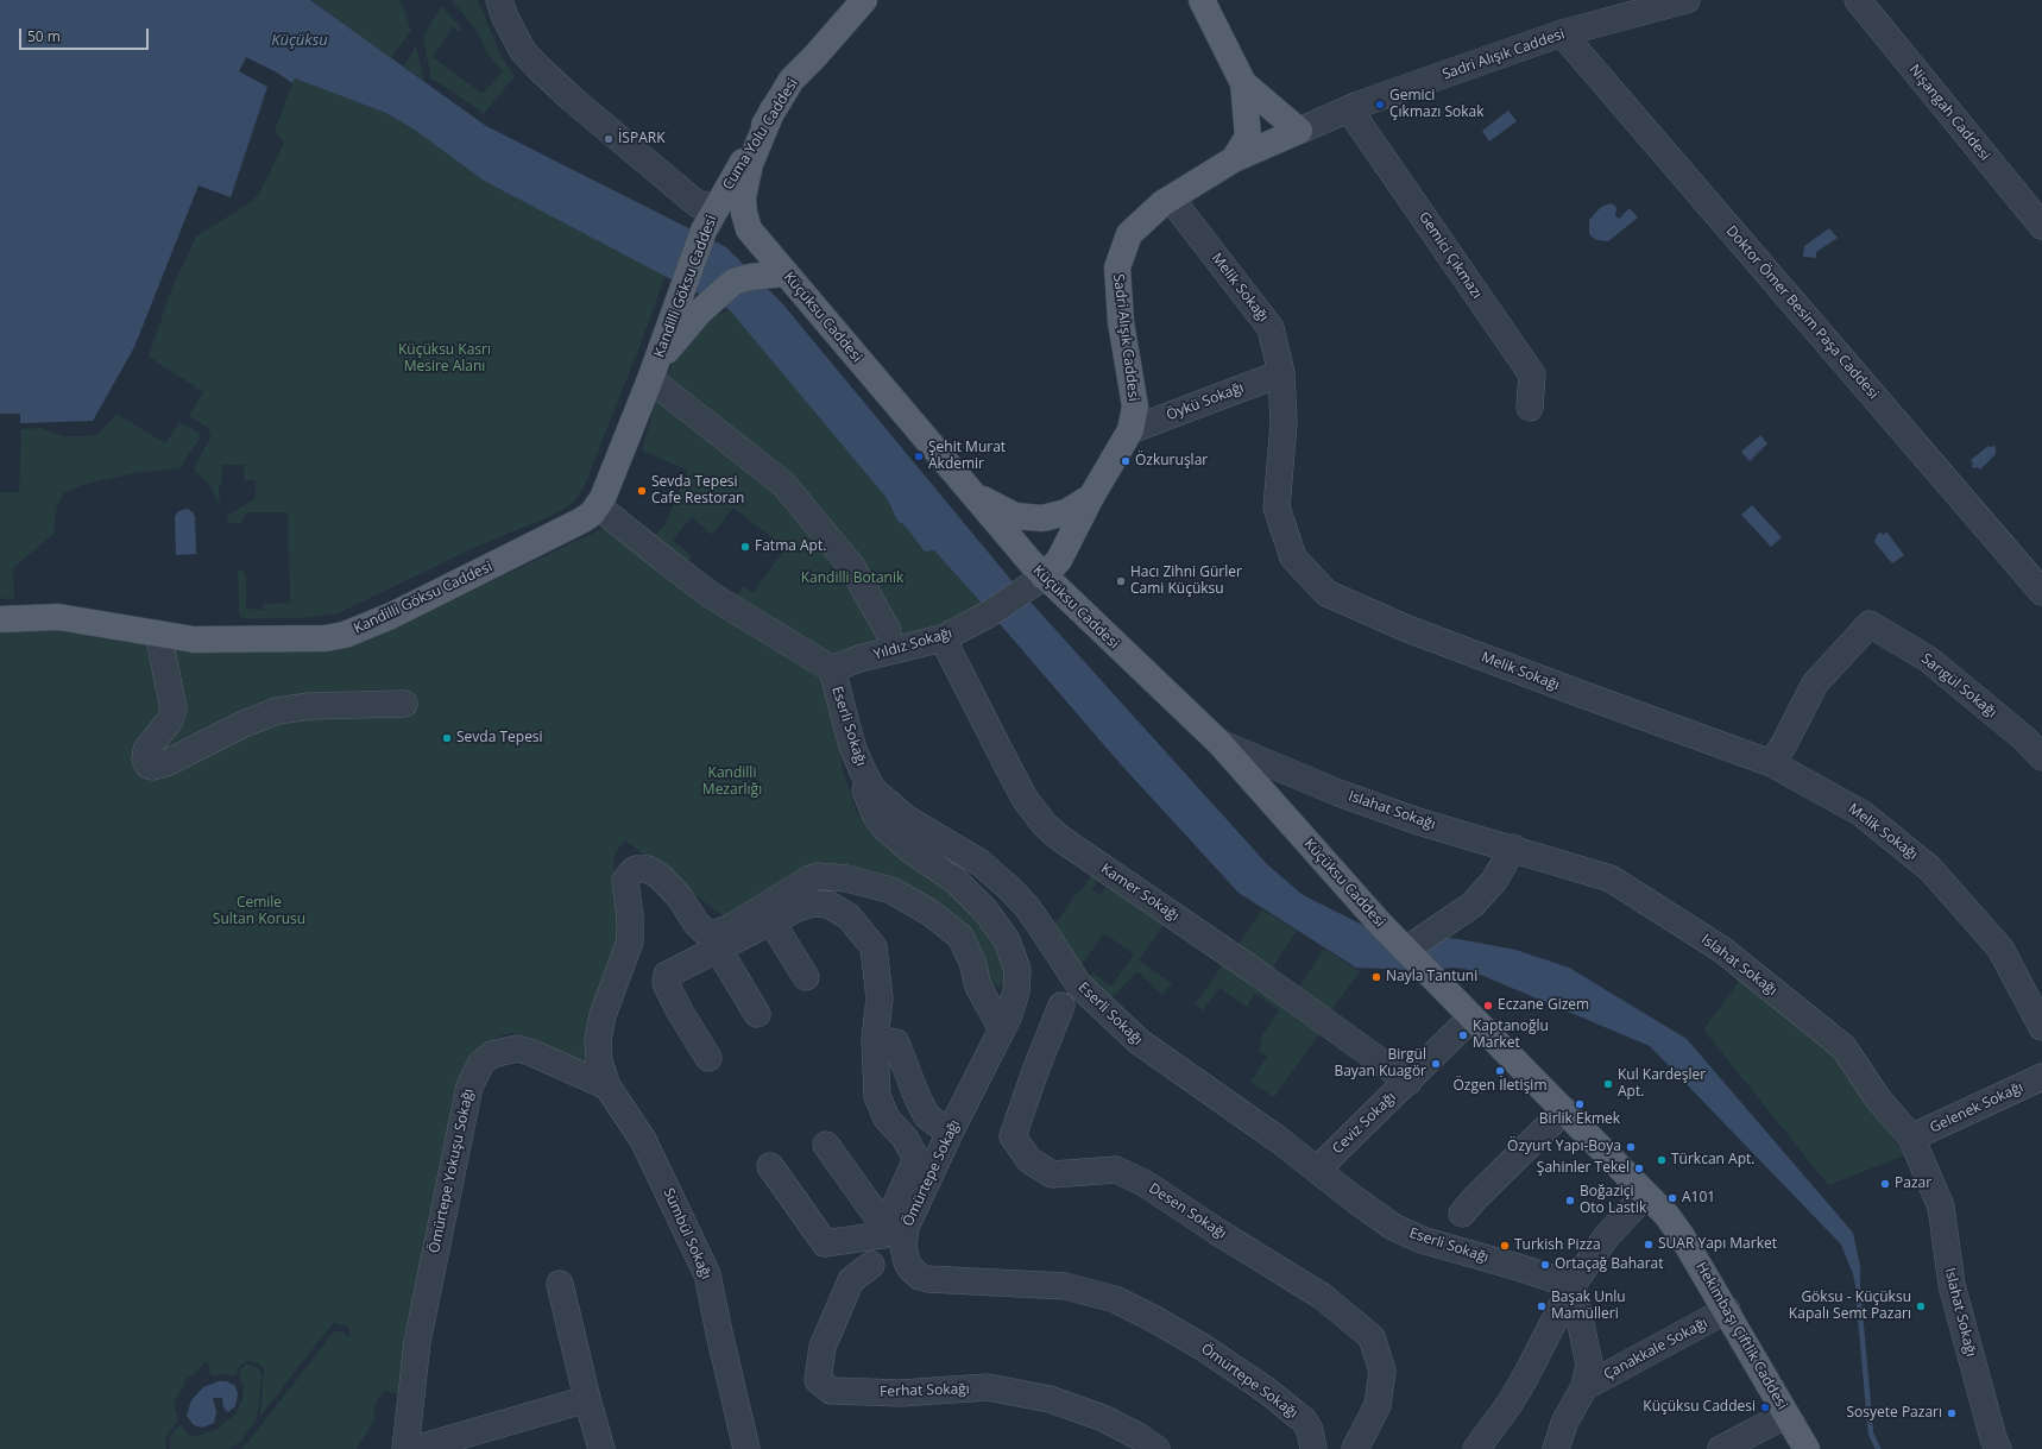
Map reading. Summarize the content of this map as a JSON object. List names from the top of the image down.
{
  "streets": {
    "main road": [
      "Sadri Alışık Caddesi",
      "Cuma Yolu Caddesi",
      "Kandilli Göksu Caddesi",
      "Küçüksu Caddesi",
      "Hekimbaşı Çiftlik Caddesi"
    ],
    "street": [
      "Nişangah Caddesi",
      "Gemici Çıkmazı",
      "Melik Sokağı",
      "Doktor Ömer Besim Paşa Caddesi",
      "Öykü Sokağı",
      "Yıldız Sokağı",
      "Sarıgül Sokağı",
      "Eserli Sokağı",
      "Islahat Sokağı",
      "Kamer Sokağı",
      "Gelenek Sokağı",
      "Ceviz Sokağı",
      "Ömürtepe Yokuşu Sokağı",
      "Ömürtepe Sokağı",
      "Desen Sokağı",
      "Sümbül Sokağı",
      "Çanakkale Sokağı",
      "Ferhat Sokağı"
    ]
  },
  "crossings": [
    ["Sadri Alışık Caddesi", "Gemici Çıkmazı"],
    ["Sadri Alışık Caddesi", "Melik Sokağı"],
    ["Sadri Alışık Caddesi", "Doktor Ömer Besim Paşa Caddesi"],
    ["Sadri Alışık Caddesi", "Küçüksu Caddesi"],
    ["Sadri Alışık Caddesi", "Öykü Sokağı"],
    ["Sadri Alışık Caddesi", "Yıldız Sokağı"],
    ["Cuma Yolu Caddesi", "Kandilli Göksu Caddesi"],
    ["Cuma Yolu Caddesi", "Küçüksu Caddesi"],
    ["Kandilli Göksu Caddesi", "Küçüksu Caddesi"],
    ["Kandilli Göksu Caddesi", "Eserli Sokağı"],
    ["Melik Sokağı", "Öykü Sokağı"],
    ["Melik Sokağı", "Sarıgül Sokağı"],
    ["Küçüksu Caddesi", "Yıldız Sokağı"],
    ["Küçüksu Caddesi", "Islahat Sokağı"],
    ["Küçüksu Caddesi", "Hekimbaşı Çiftlik Caddesi"],
    ["Yıldız Sokağı", "Eserli Sokağı"],
    ["Yıldız Sokağı", "Kamer Sokağı"],
    ["Eserli Sokağı", "Ceviz Sokağı"],
    ["Eserli Sokağı", "Ömürtepe Sokağı"],
    ["Islahat Sokağı", "Gelenek Sokağı"],
    ["Kamer Sokağı", "Ceviz Sokağı"],
    ["Ceviz Sokağı", "Hekimbaşı Çiftlik Caddesi"],
    ["Ömürtepe Yokuşu Sokağı", "Sümbül Sokağı"],
    ["Hekimbaşı Çiftlik Caddesi", "Çanakkale Sokağı"]
  ],
  "water": ["Küçüksu"],
  "parks": [
    "Küçüksu Kasrı Mesire Alanı",
    "Kandilli Botanik",
    "Kandilli Mezarlığı",
    "Cemile Sultan Korusu"
  ],
  "places": [
    "Gemici Çıkmazı Sokak",
    "İSPARK",
    "Şehit Murat Akdemir",
    "Özkuruşlar",
    "Sevda Tepesi Cafe Restoran",
    "Fatma Apt.",
    "Hacı Zihni Gürler Cami Küçüksu",
    "Sevda Tepesi",
    "Nayla Tantuni",
    "Eczane Gizem",
    "Kaptanoğlu Market",
    "Birgül Bayan Kuagör",
    "Özgen İletişim",
    "Kul Kardeşler Apt.",
    "Birlik Ekmek",
    "Özyurt Yapı-Boya",
    "Türkcan Apt.",
    "Şahinler Tekel",
    "Pazar",
    "A101",
    "Boğaziçi Oto Lastik",
    "SUAR Yapı Market",
    "Turkish Pizza",
    "Ortaçağ Baharat",
    "Başak Unlu Mamülleri",
    "Göksu - Küçüksu Kapalı Semt Pazarı",
    "Küçüksu Caddesi",
    "Sosyete Pazarı"
  ],
  "scale_bar": "50 m"
}
